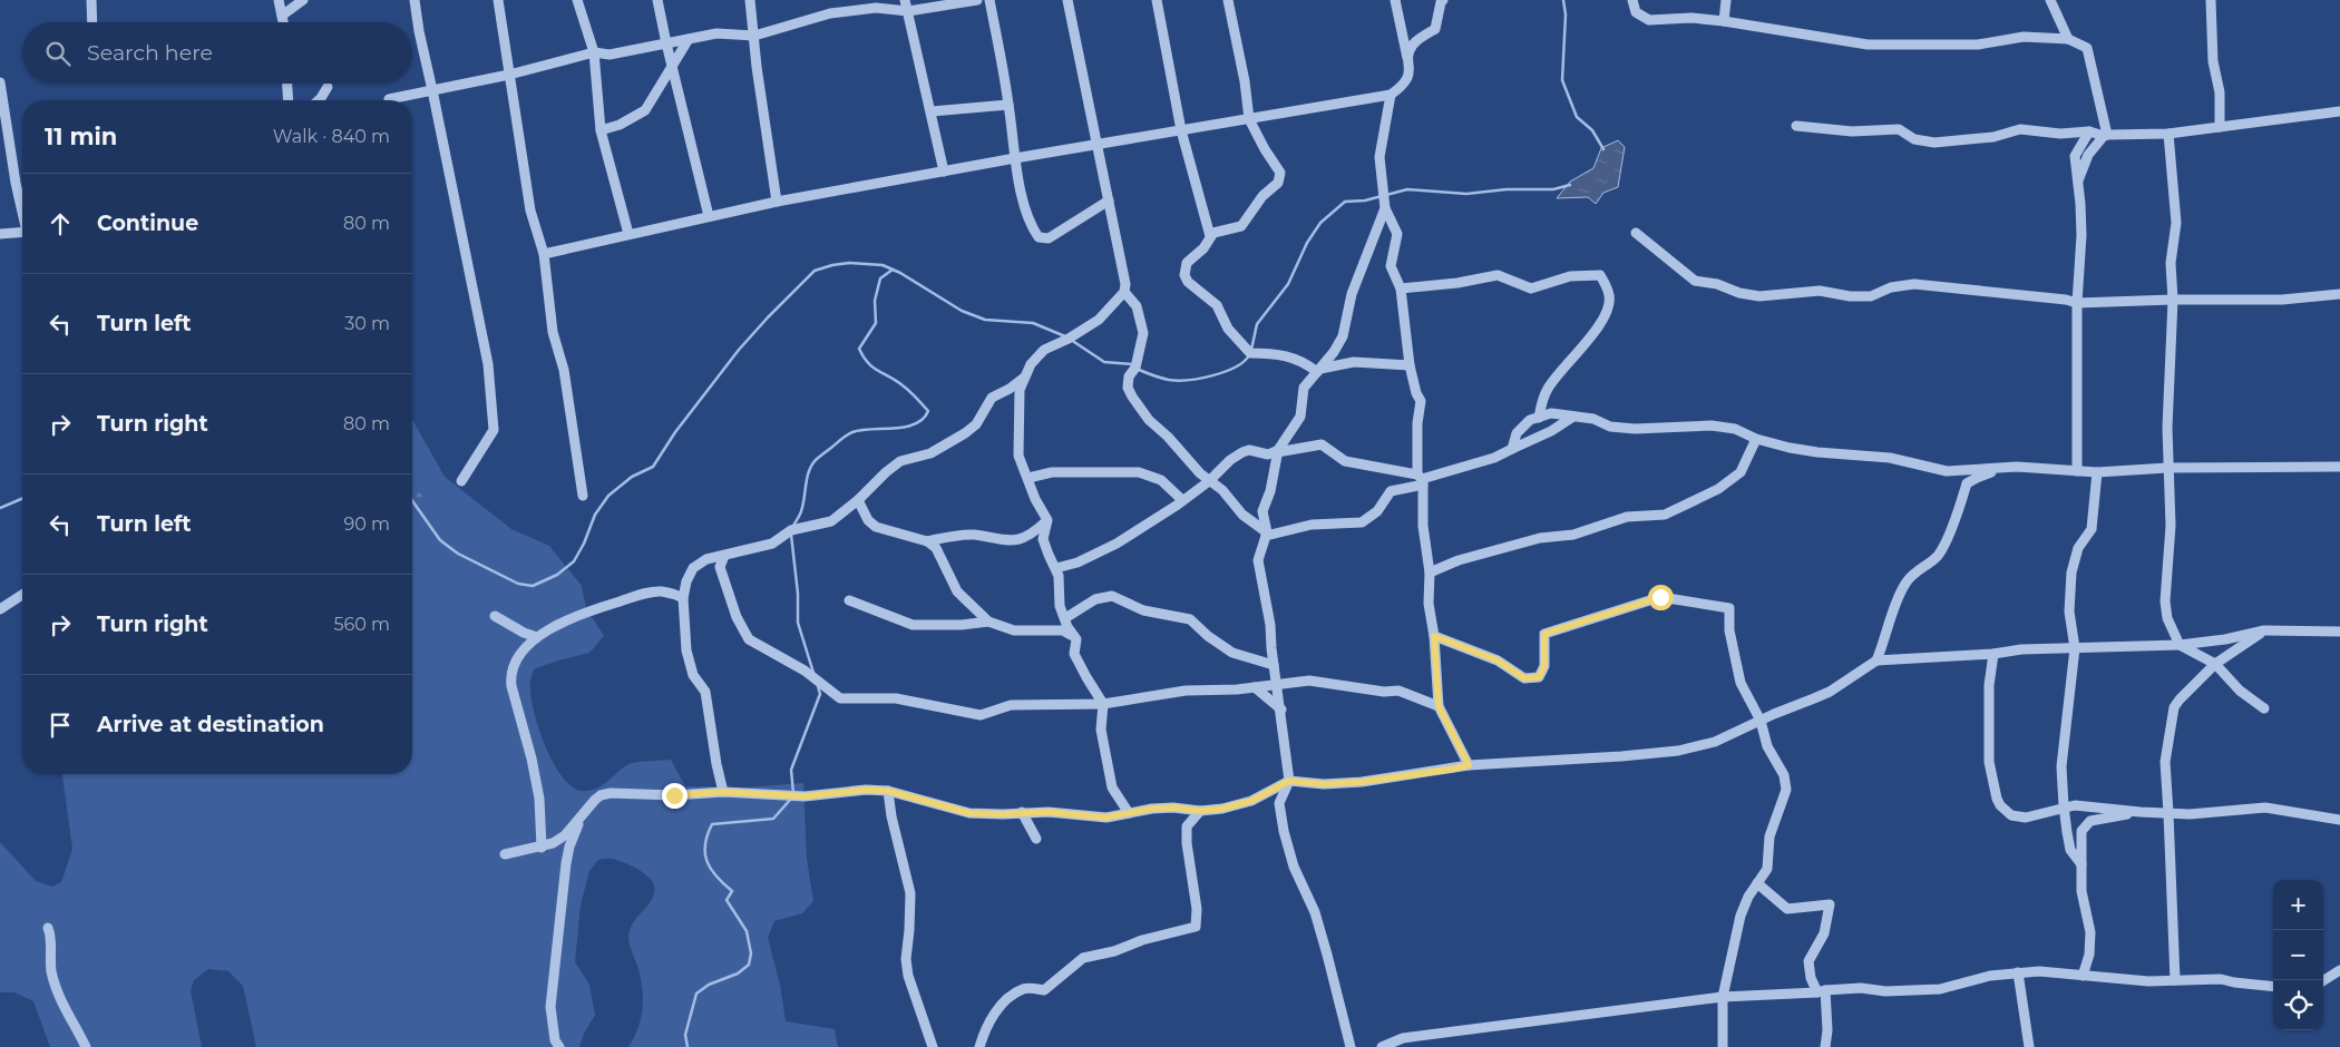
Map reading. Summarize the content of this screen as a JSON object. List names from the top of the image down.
{
  "page": {
    "search": "Search here",
    "heading": ["11 min", "Walk · 840 m"],
    "list": [
      ["Continue", "80 m"],
      ["Turn left", "30 m"],
      ["Turn right", "80 m"],
      ["Turn left", "90 m"],
      ["Turn right", "560 m"],
      "Arrive at destination"
    ],
    "map_buttons": ["+", "−"]
  }
}
